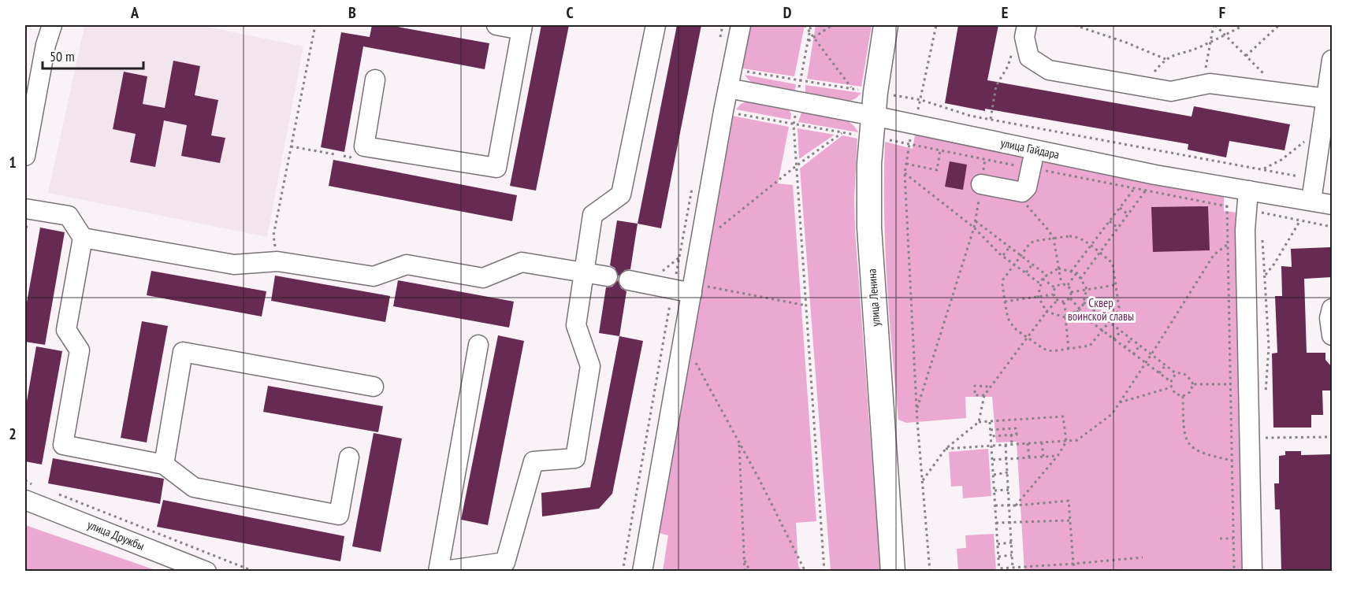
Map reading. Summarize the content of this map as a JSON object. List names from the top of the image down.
{
  "streets": {
    "main road": ["улица Ленина"],
    "street": ["улица Гайдара", "улица Дружбы"]
  },
  "crossings": [
    ["улица Гайдара", "улица Ленина"]
  ],
  "parks": ["Сквер воинской славы"],
  "scale_bar": "50 m",
  "grid": {
    "columns": [
      "A",
      "B",
      "C",
      "D",
      "E",
      "F"
    ],
    "rows": ["1", "2"]
  }
}
